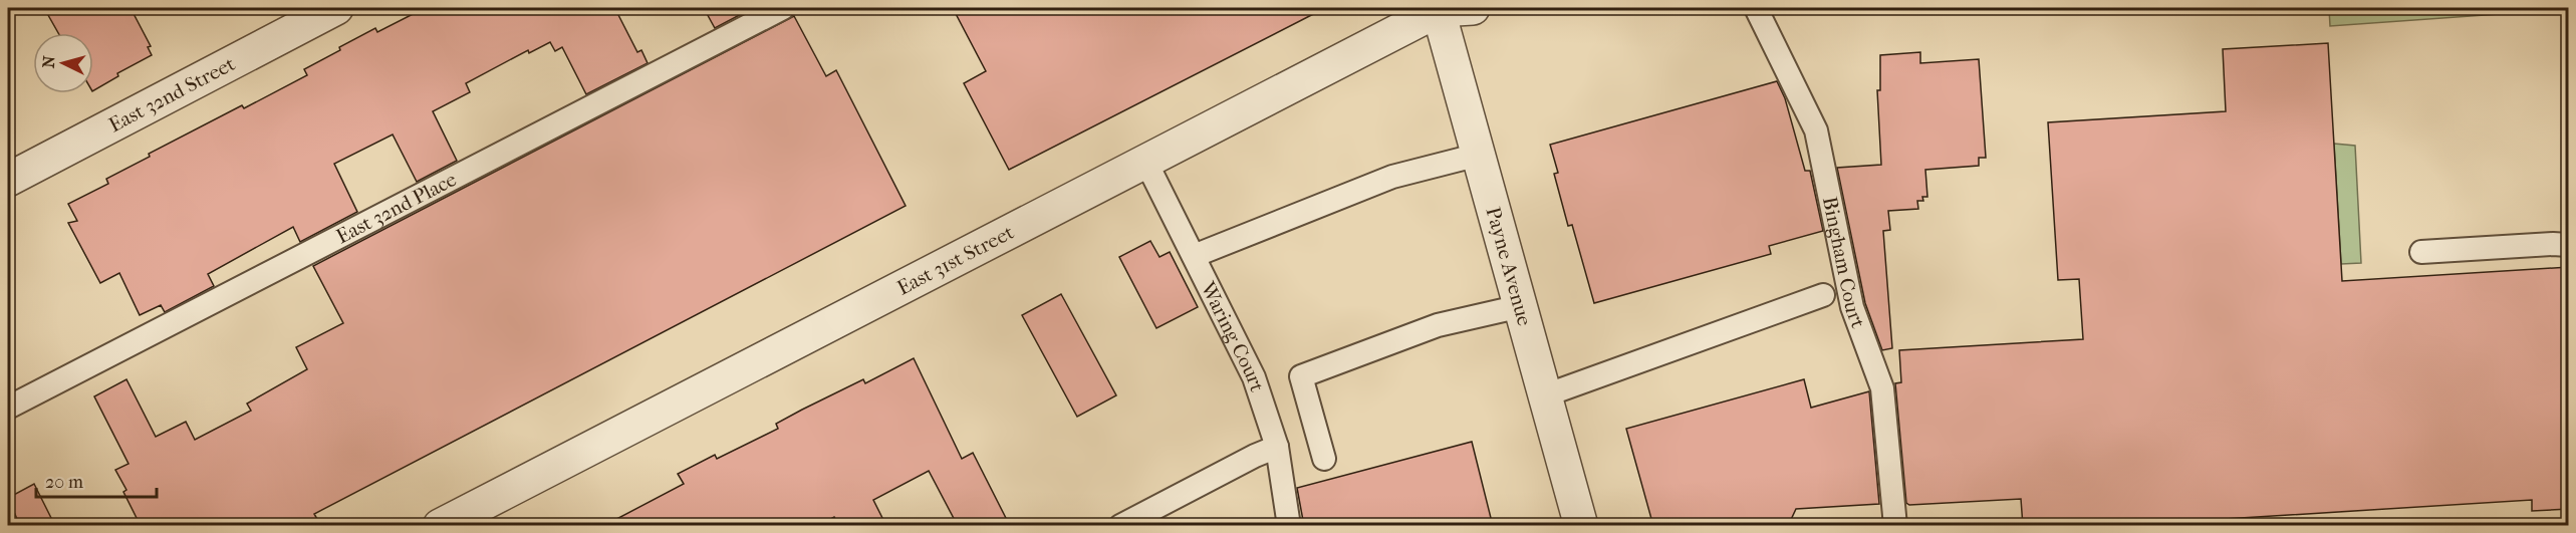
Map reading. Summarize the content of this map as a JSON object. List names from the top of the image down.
{
  "streets": {
    "street": ["East 32nd Street", "East 31st Street", "Payne Avenue"],
    "lane": ["East 32nd Place", "Bingham Court", "Waring Court"]
  },
  "crossings": [
    ["East 31st Street", "Payne Avenue"],
    ["East 31st Street", "Waring Court"]
  ],
  "scale_bar": "20 m",
  "north": "left"
}
